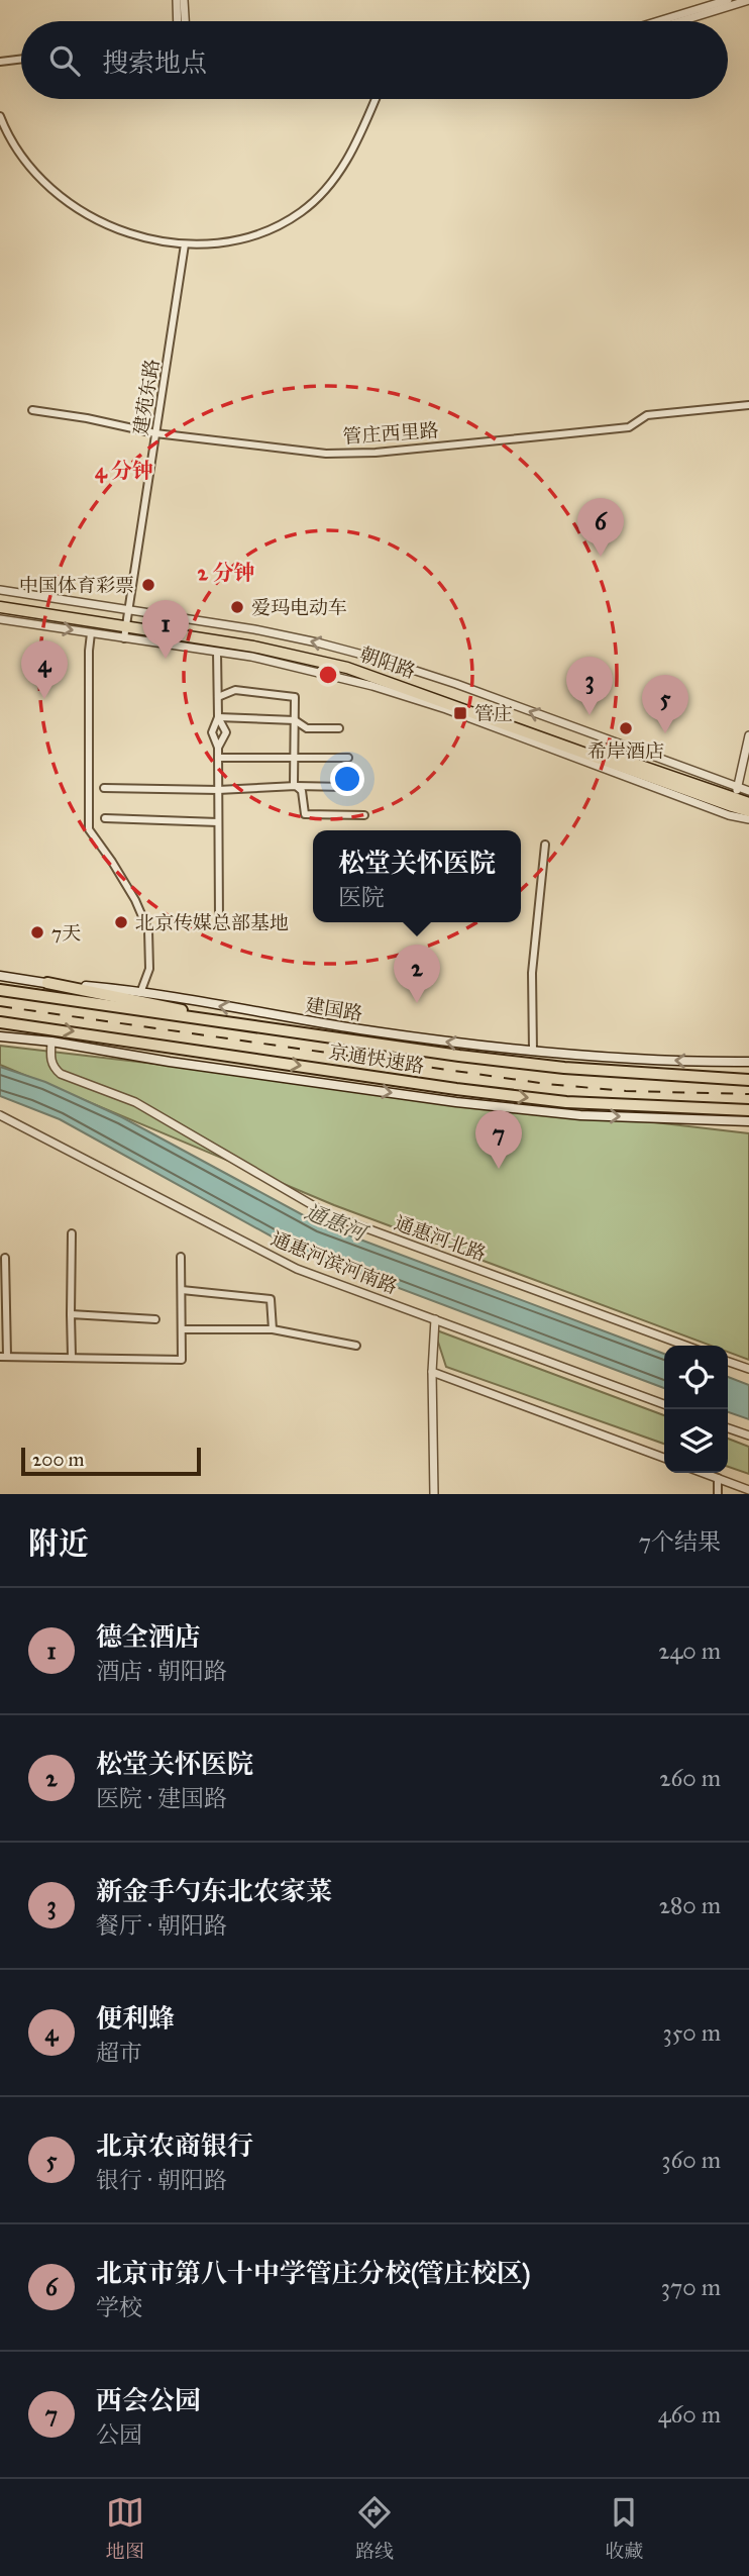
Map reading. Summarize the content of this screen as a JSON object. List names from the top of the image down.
{
  "streets": {
    "highway": ["朝阳路", "京通快速路"],
    "main road": ["建国路"],
    "street": [
      "建苑东路",
      "管庄西里路",
      "通惠河北路",
      "通惠河滨河南路"
    ]
  },
  "crossings": [
    ["建苑东路", "管庄西里路"],
    ["建苑东路", "朝阳路"]
  ],
  "water": ["通惠河"],
  "places": {
    "other": [
      "中国体育彩票",
      "爱玛电动车",
      "希岸酒店",
      "北京传媒总部基地",
      "7天"
    ],
    "transit": ["管庄"]
  },
  "scale_bar": "200 m",
  "page": {
    "search": "搜索地点",
    "pins": [
      "6",
      "1",
      "4",
      "3",
      "5",
      "2",
      "7"
    ],
    "popup": ["松堂关怀医院", "医院"],
    "scale": "200 m",
    "heading": ["附近", "7个结果"],
    "list": [
      {
        "mark": "1",
        "name": "德全酒店",
        "note": "酒店 · 朝阳路",
        "value": "240 m"
      },
      {
        "mark": "2",
        "name": "松堂关怀医院",
        "note": "医院 · 建国路",
        "value": "260 m"
      },
      {
        "mark": "3",
        "name": "新金手勺东北农家菜",
        "note": "餐厅 · 朝阳路",
        "value": "280 m"
      },
      {
        "mark": "4",
        "name": "便利蜂",
        "note": "超市",
        "value": "350 m"
      },
      {
        "mark": "5",
        "name": "北京农商银行",
        "note": "银行 · 朝阳路",
        "value": "360 m"
      },
      {
        "mark": "6",
        "name": "北京市第八十中学管庄分校(管庄校区)",
        "note": "学校",
        "value": "370 m"
      },
      {
        "mark": "7",
        "name": "西会公园",
        "note": "公园",
        "value": "460 m"
      }
    ],
    "nav": ["地图", "路线", "收藏"]
  },
  "rings": ["4 分钟", "2 分钟"]
}
